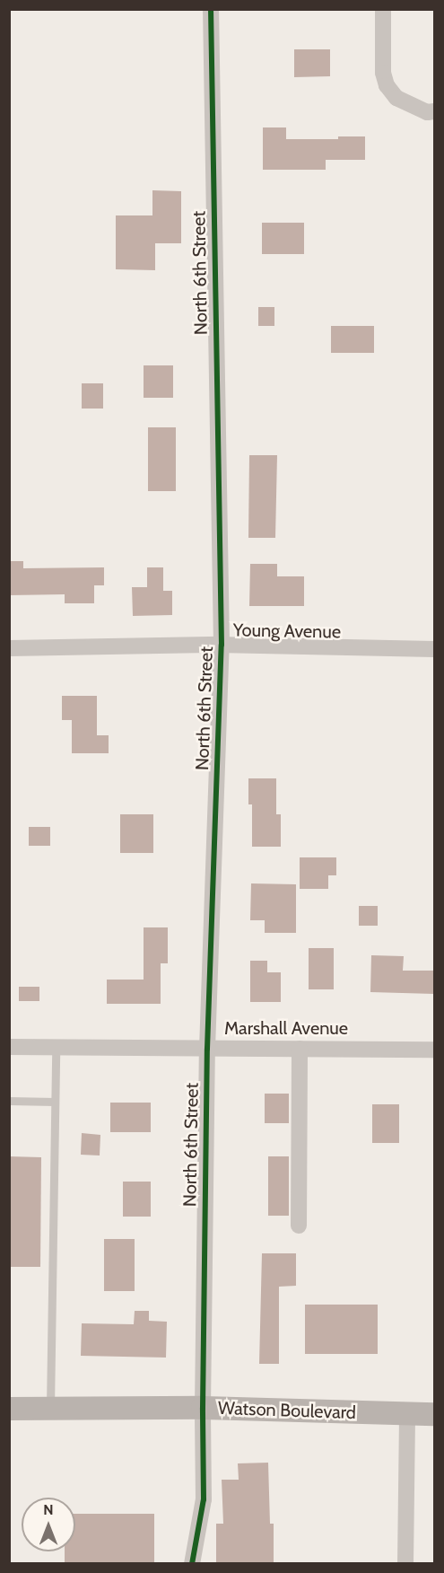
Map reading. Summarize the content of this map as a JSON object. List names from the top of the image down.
{
  "streets": {
    "main road": ["Watson Boulevard"],
    "street": ["North 6th Street", "Young Avenue", "Marshall Avenue"]
  },
  "crossings": [
    ["North 6th Street", "Young Avenue"],
    ["North 6th Street", "Marshall Avenue"],
    ["North 6th Street", "Watson Boulevard"]
  ],
  "north": "top"
}
